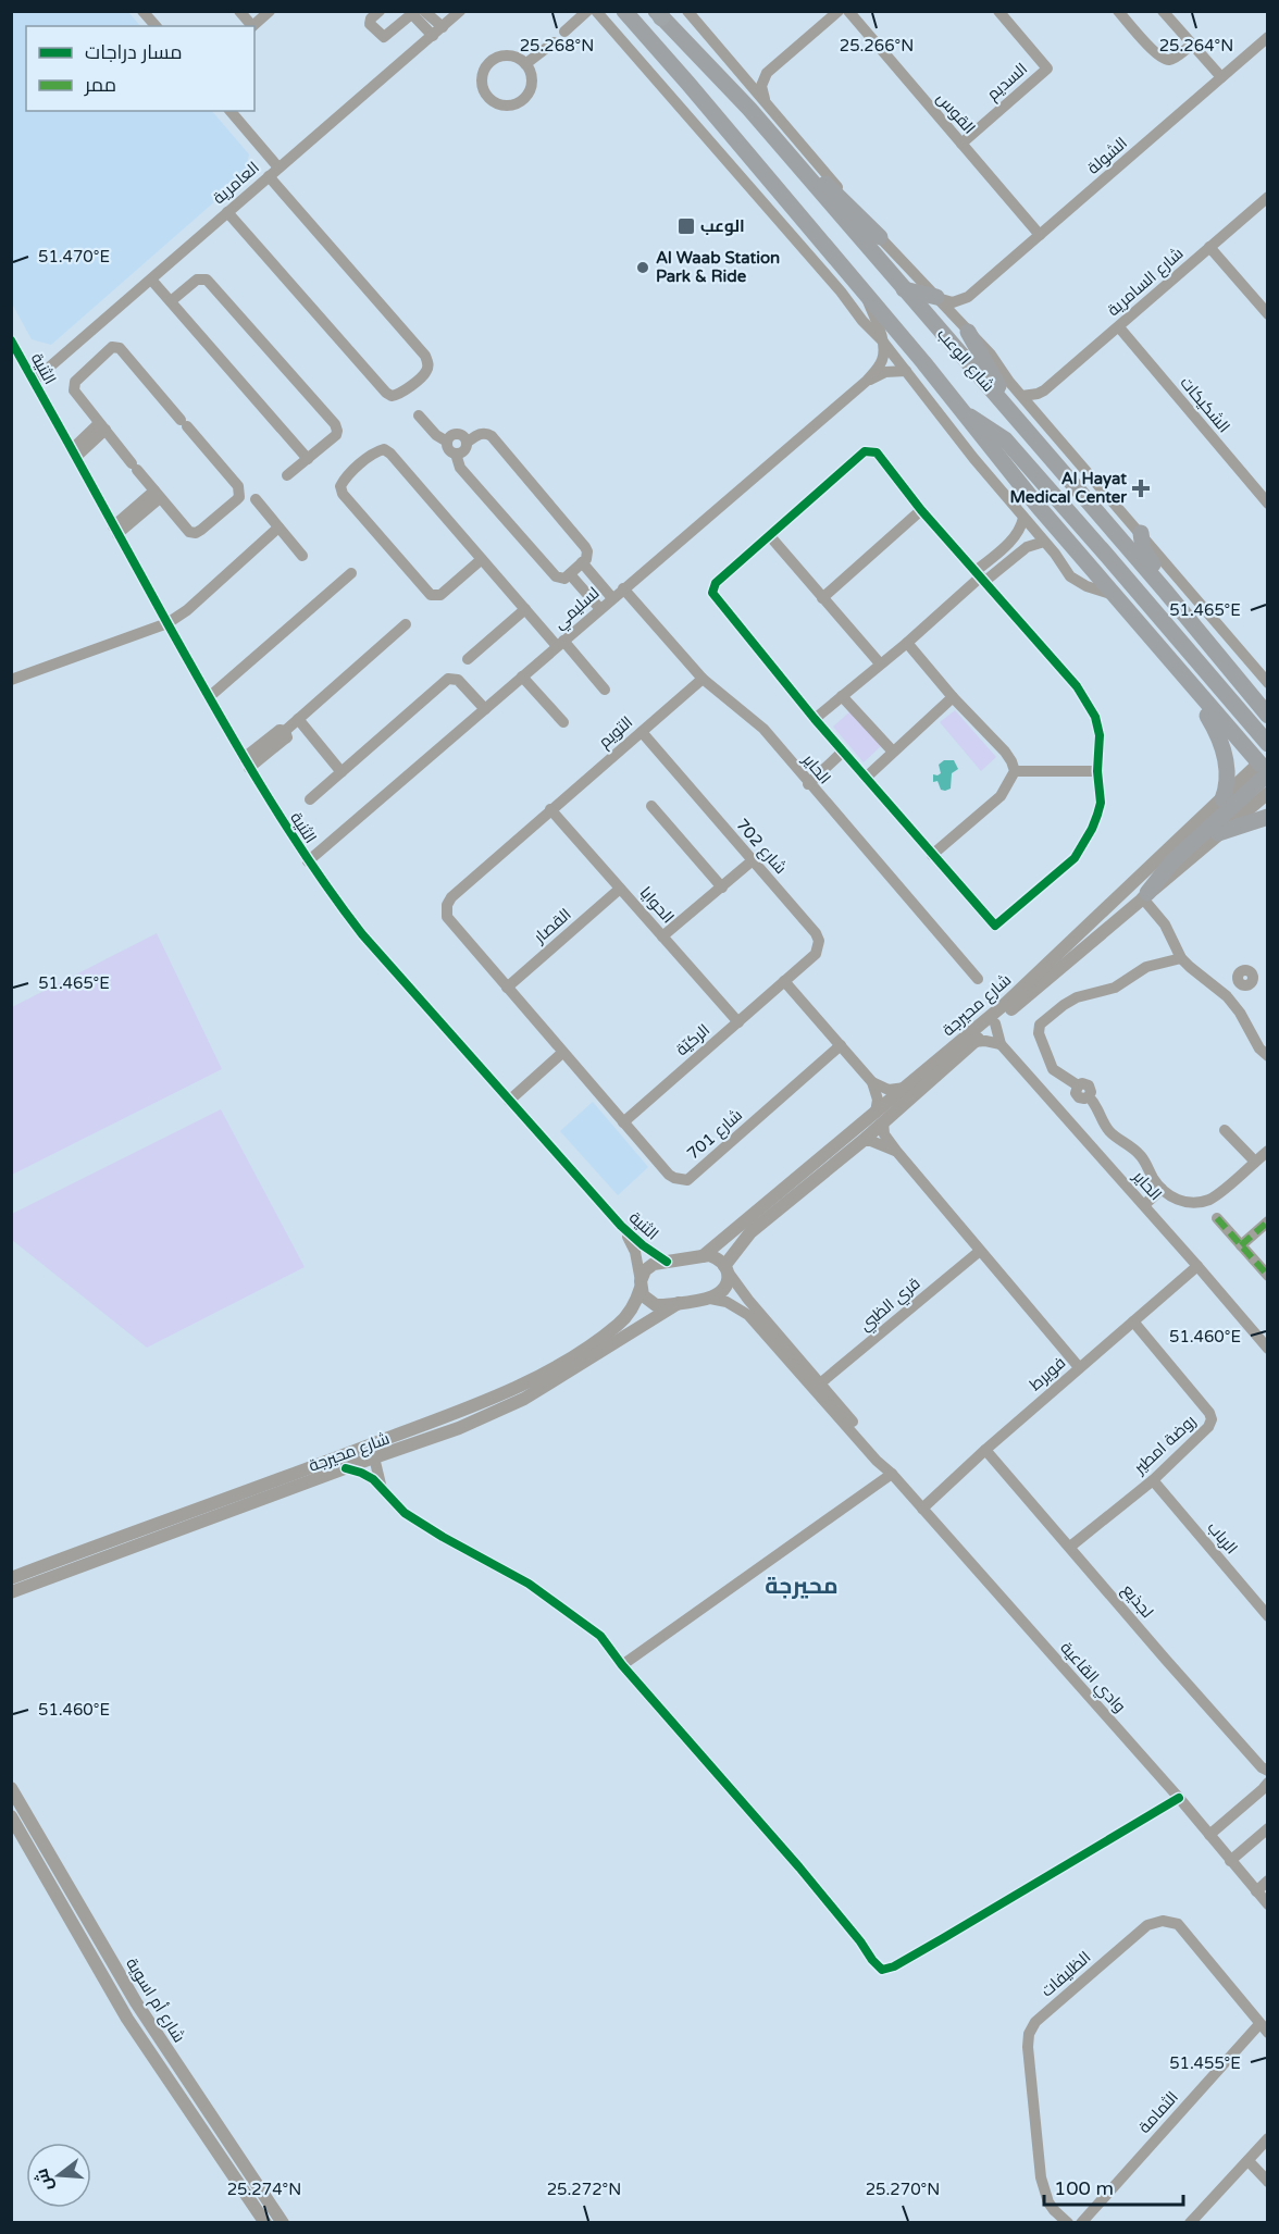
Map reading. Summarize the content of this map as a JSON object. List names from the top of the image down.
{
  "streets": {
    "main road": ["شارع الوعب"],
    "street": [
      "السديم",
      "القوس",
      "الشولة",
      "العامرية",
      "شارع السامرية",
      "الثنية",
      "الشكيكات",
      "لسليمي",
      "التويم",
      "الحاير",
      "شارع 702",
      "الحوايا",
      "القصار",
      "شارع محيرجة",
      "الركيّة",
      "شارع 701",
      "قري الظبي",
      "فويرط",
      "روضة امطير",
      "الرباب",
      "لجذيع",
      "وادي القاعية",
      "الظليفات",
      "شارع أم اسوية",
      "الثمامة"
    ]
  },
  "crossings": [
    ["السديم", "القوس"],
    ["القوس", "الشولة"],
    ["العامرية", "الثنية"],
    ["شارع السامرية", "شارع الوعب"],
    ["شارع السامرية", "الشكيكات"],
    ["شارع الوعب", "لسليمي"],
    ["شارع الوعب", "شارع محيرجة"],
    ["الثنية", "لسليمي"],
    ["الثنية", "شارع محيرجة"],
    ["لسليمي", "الحاير"],
    ["التويم", "الحاير"],
    ["التويم", "شارع 702"],
    ["التويم", "الحوايا"],
    ["التويم", "شارع 701"],
    ["الحاير", "شارع محيرجة"],
    ["الحاير", "فويرط"],
    ["شارع 702", "الركيّة"],
    ["الحوايا", "القصار"],
    ["الحوايا", "الركيّة"],
    ["الحوايا", "شارع 701"],
    ["القصار", "شارع 701"],
    ["شارع محيرجة", "وادي القاعية"],
    ["الركيّة", "شارع 701"],
    ["قري الظبي", "وادي القاعية"],
    ["فويرط", "روضة امطير"],
    ["فويرط", "لجذيع"],
    ["فويرط", "وادي القاعية"],
    ["روضة امطير", "الرباب"],
    ["روضة امطير", "لجذيع"],
    ["الظليفات", "الثمامة"]
  ],
  "districts": ["محيرجة"],
  "places": {
    "transit": ["الوعب"],
    "other": ["Al Waab Station Park & Ride"],
    "health": ["Al Hayat Medical Center"]
  },
  "legend": ["مسار دراجات", "ممر"],
  "scale_bar": "100 m",
  "north": "left",
  "coordinates": [
    "25.268°N",
    "25.266°N",
    "25.264°N",
    "51.470°E",
    "51.465°E",
    "51.460°E",
    "51.455°E",
    "25.274°N",
    "25.272°N",
    "25.270°N"
  ]
}
